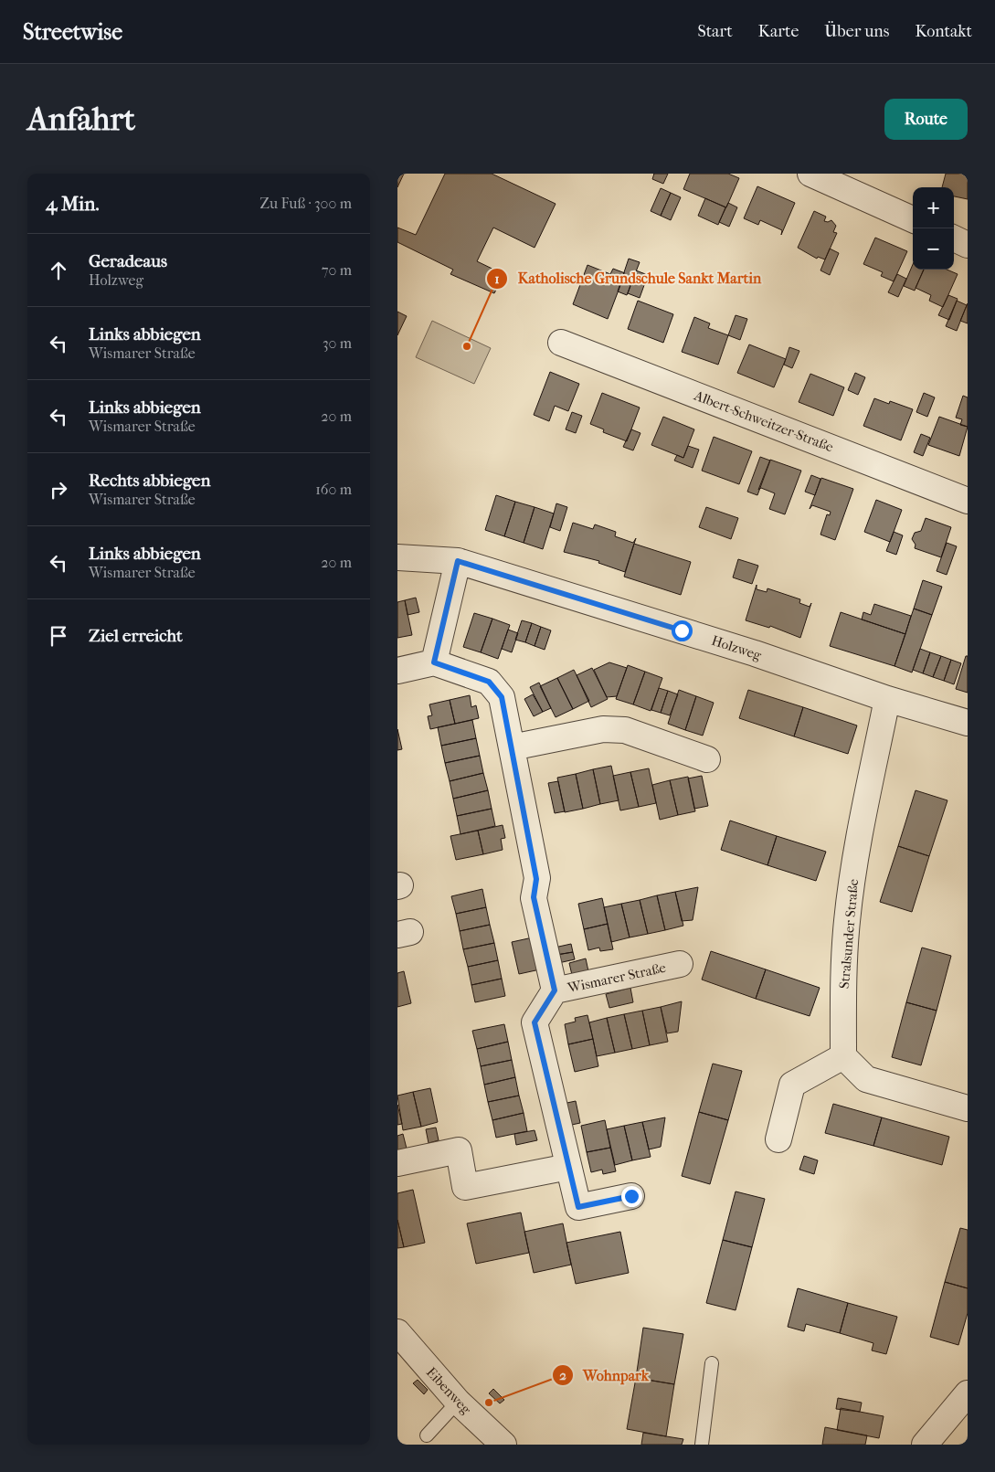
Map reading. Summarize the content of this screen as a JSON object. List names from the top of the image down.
{
  "streets": {
    "street": [
      "Albert-Schweitzer-Straße",
      "Holzweg",
      "Stralsunder Straße",
      "Wismarer Straße",
      "Eibenweg"
    ]
  },
  "crossings": [
    ["Holzweg", "Stralsunder Straße"]
  ],
  "places": ["Katholische Grundschule Sankt Martin", "Wohnpark"],
  "page": {
    "header": "Streetwise",
    "nav": [
      "Start",
      "Karte",
      "Über uns",
      "Kontakt"
    ],
    "buttons": "Route",
    "title": "Anfahrt",
    "heading": ["4 Min.", "Zu Fuß · 300 m"],
    "map_buttons": ["+", "−"],
    "list": [
      ["Geradeaus", "Holzweg", "70 m"],
      ["Links abbiegen", "Wismarer Straße", "30 m"],
      ["Links abbiegen", "Wismarer Straße", "20 m"],
      ["Rechts abbiegen", "Wismarer Straße", "160 m"],
      ["Links abbiegen", "Wismarer Straße", "20 m"],
      "Ziel erreicht"
    ]
  }
}
